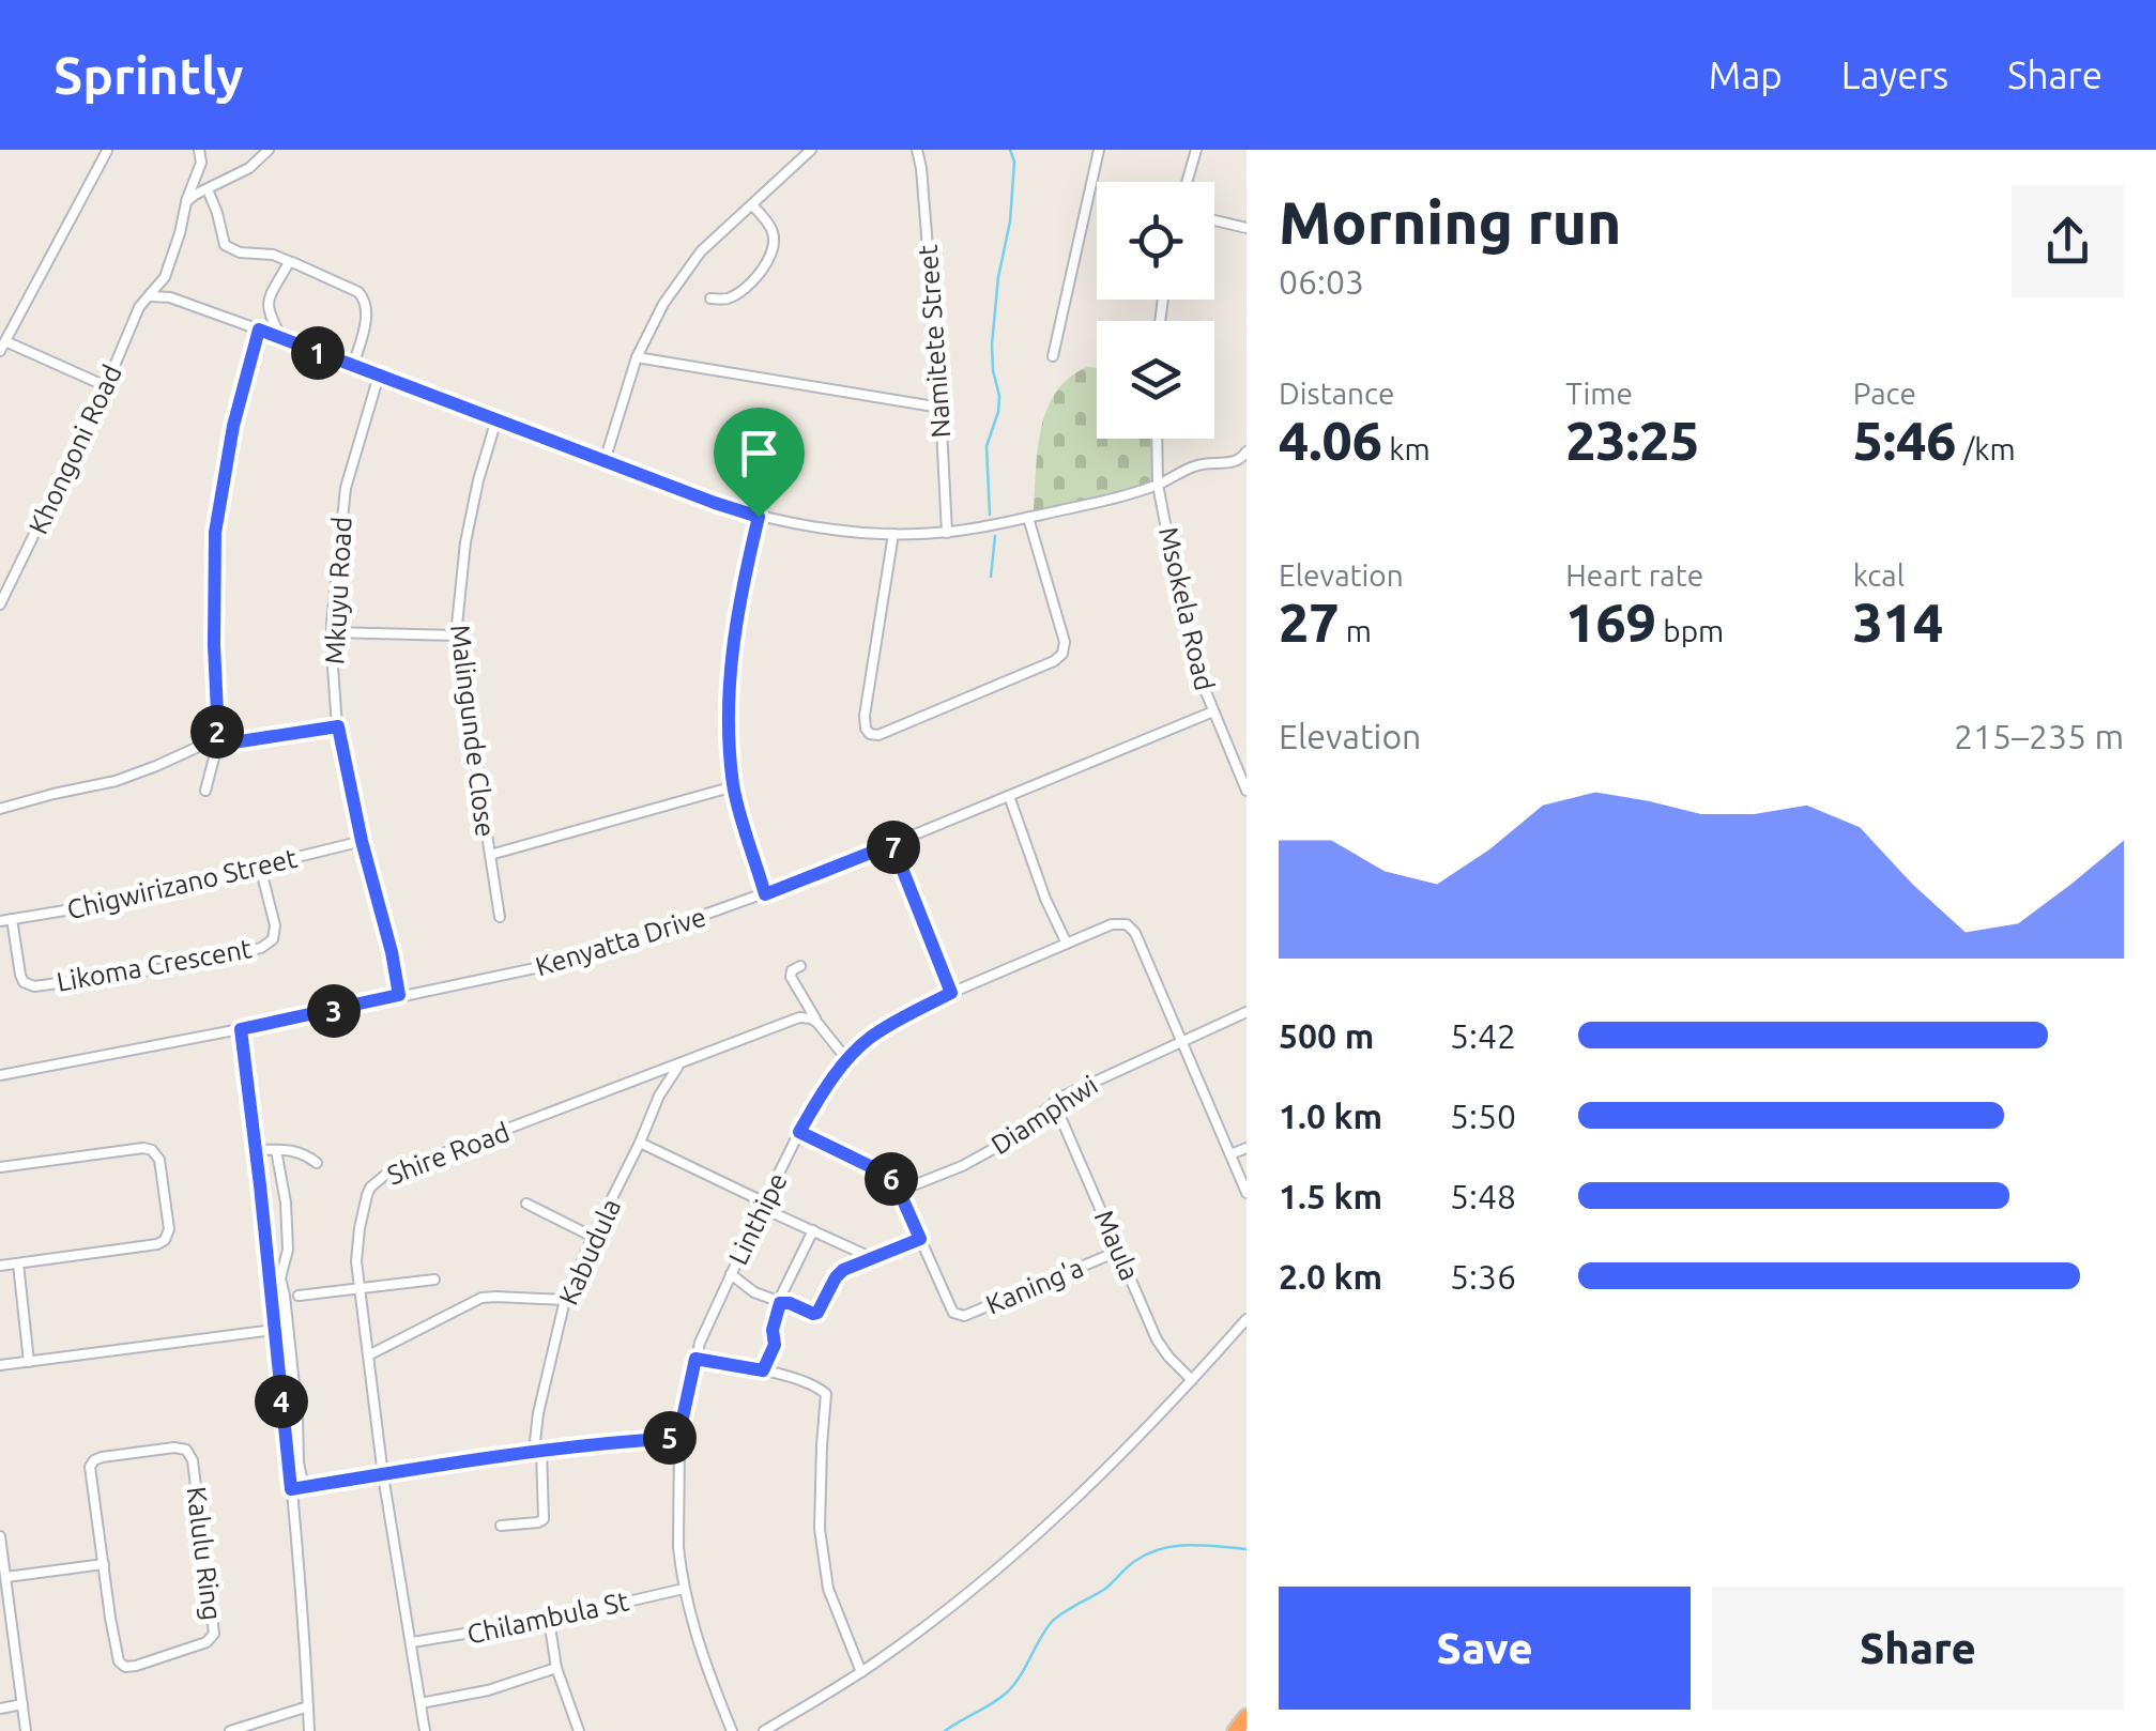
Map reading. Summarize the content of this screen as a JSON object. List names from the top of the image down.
{
  "streets": {
    "street": [
      "Namitete Street",
      "Khongoni Road",
      "Mkuyu Road",
      "Msokela Road",
      "Malingunde Close",
      "Chigwirizano Street",
      "Kenyatta Drive",
      "Likoma Crescent",
      "Diamphwi",
      "Shire Road",
      "Linthipe",
      "Maula",
      "Kabudula",
      "Kaning'a",
      "Kalulu Ring",
      "Chilambula St"
    ]
  },
  "crossings": [
    ["Mkuyu Road", "Chigwirizano Street"],
    ["Mkuyu Road", "Kenyatta Drive"],
    ["Msokela Road", "Kenyatta Drive"],
    ["Chigwirizano Street", "Likoma Crescent"],
    ["Diamphwi", "Linthipe"],
    ["Diamphwi", "Maula"],
    ["Diamphwi", "Kaning'a"],
    ["Shire Road", "Kabudula"],
    ["Shire Road", "Chilambula St"],
    ["Linthipe", "Chilambula St"],
    ["Maula", "Kaning'a"]
  ],
  "page": {
    "header": "Sprintly",
    "nav": ["Map", "Layers", "Share"],
    "heading": ["Morning run", "06:03"],
    "pins": [
      "1",
      "2",
      "7",
      "3",
      "6",
      "4",
      "5"
    ],
    "stats": [
      ["Distance", "4.06 km"],
      ["Time", "23:25"],
      ["Pace", "5:46 /km"],
      ["Elevation", "27 m"],
      ["Heart rate", "169 bpm"],
      ["kcal", "314"]
    ],
    "chart": ["Elevation", "215–235 m"],
    "list": [
      {
        "name": "500 m",
        "note": "5:42"
      },
      {
        "name": "1.0 km",
        "note": "5:50"
      },
      {
        "name": "1.5 km",
        "note": "5:48"
      },
      {
        "name": "2.0 km",
        "note": "5:36"
      }
    ],
    "buttons": ["Save", "Share"]
  }
}
